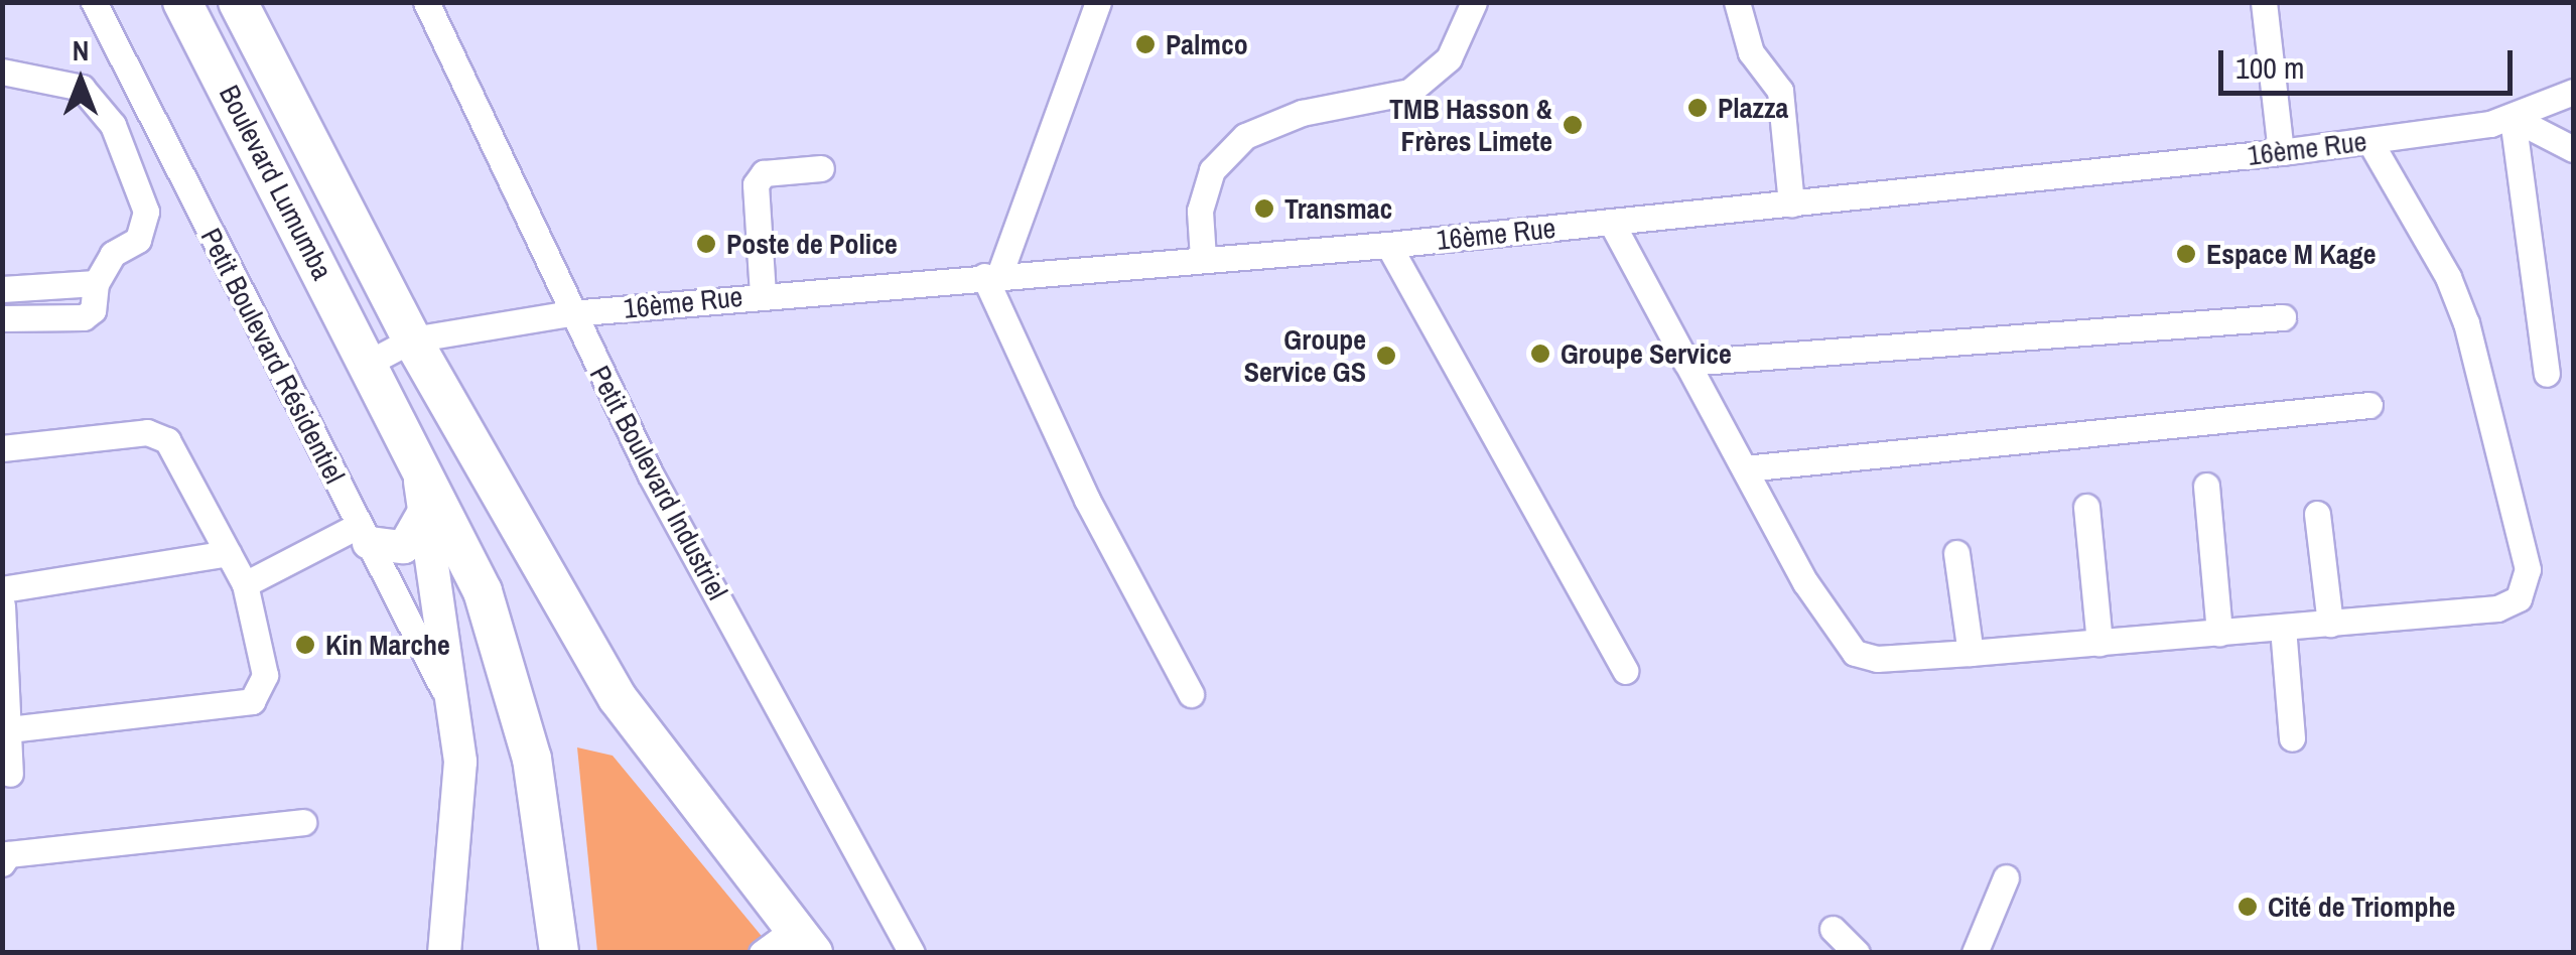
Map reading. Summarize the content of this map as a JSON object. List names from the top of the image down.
{
  "streets": {
    "highway": ["Boulevard Lumumba"],
    "street": ["16ème Rue", "Petit Boulevard Résidentiel", "Petit Boulevard Industriel"]
  },
  "crossings": [
    ["16ème Rue", "Boulevard Lumumba"],
    ["16ème Rue", "Petit Boulevard Industriel"]
  ],
  "places": [
    "Palmco",
    "Plazza",
    "TMB Hasson & Frères Limete",
    "Transmac",
    "Poste de Police",
    "Espace M Kage",
    "Groupe Service",
    "Groupe Service GS",
    "Kin Marche",
    "Cité de Triomphe"
  ],
  "scale_bar": "100 m",
  "north": "top"
}
